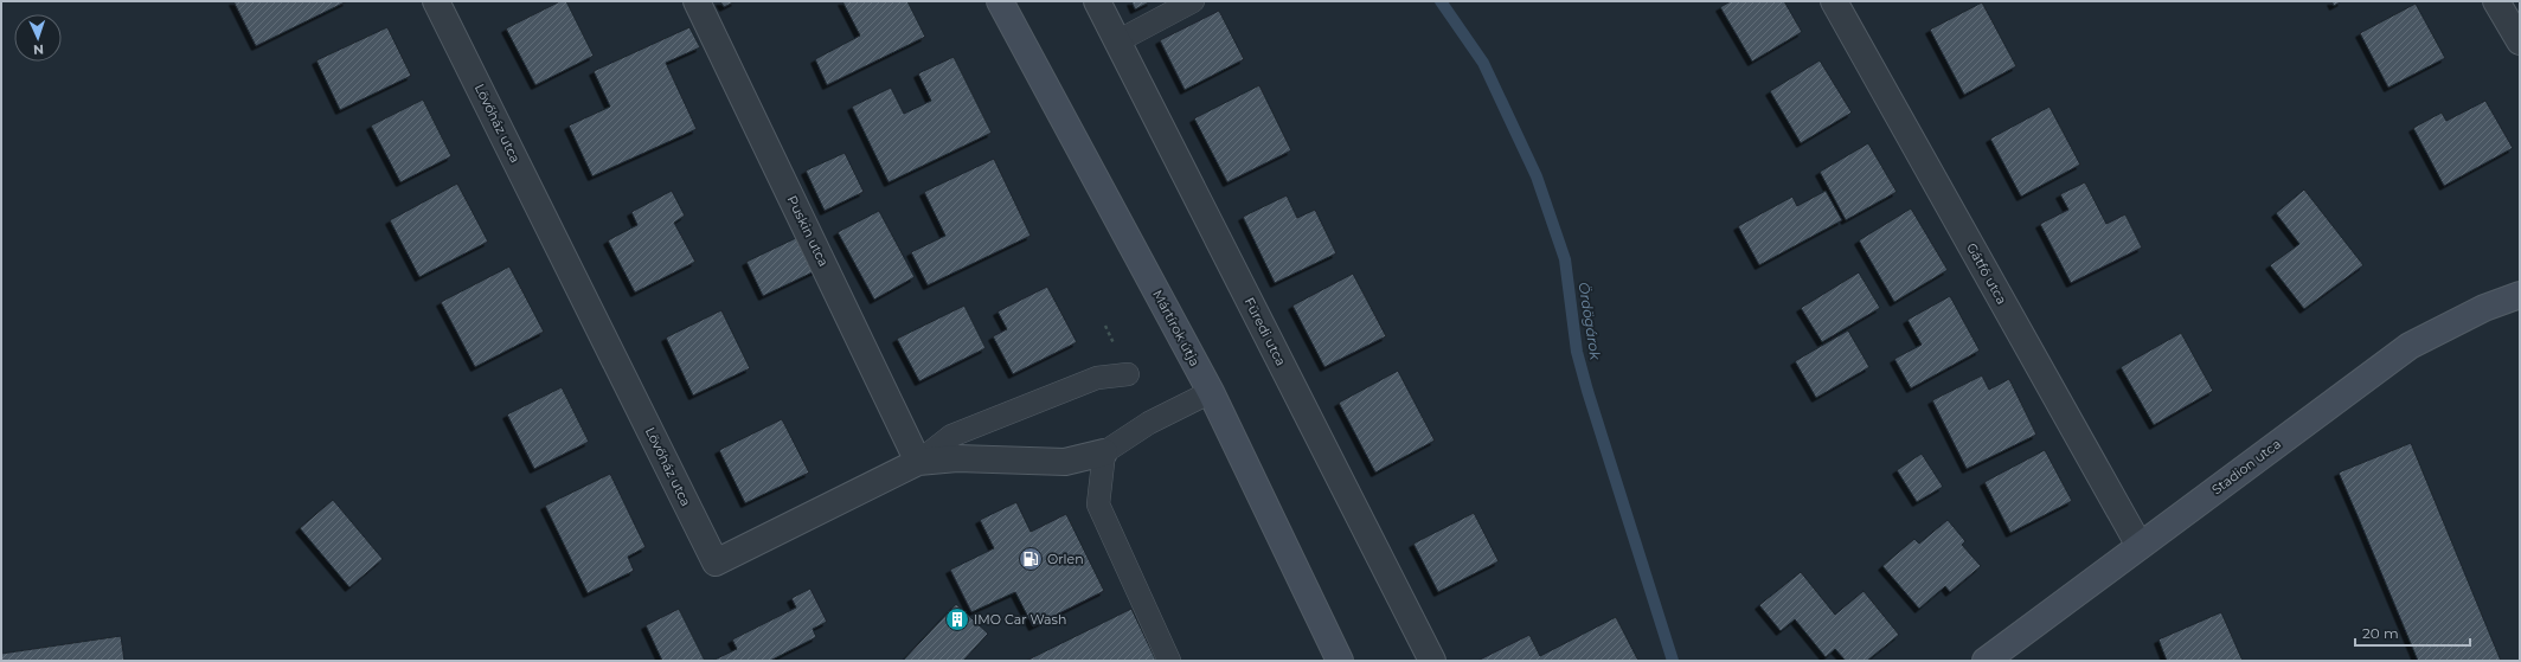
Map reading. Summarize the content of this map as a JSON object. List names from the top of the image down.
{
  "streets": {
    "street": [
      "Lövőház utca",
      "Puskin utca",
      "Gátfő utca",
      "Mártírok útja",
      "Füredi utca",
      "Stadion utca"
    ]
  },
  "crossings": [
    ["Lövőház utca", "Puskin utca"],
    ["Gátfő utca", "Stadion utca"]
  ],
  "water": ["Ördögárok"],
  "places": {
    "fuel station": ["Orlen"],
    "building": ["IMO Car Wash"]
  },
  "scale_bar": "20 m",
  "north": "bottom"
}
